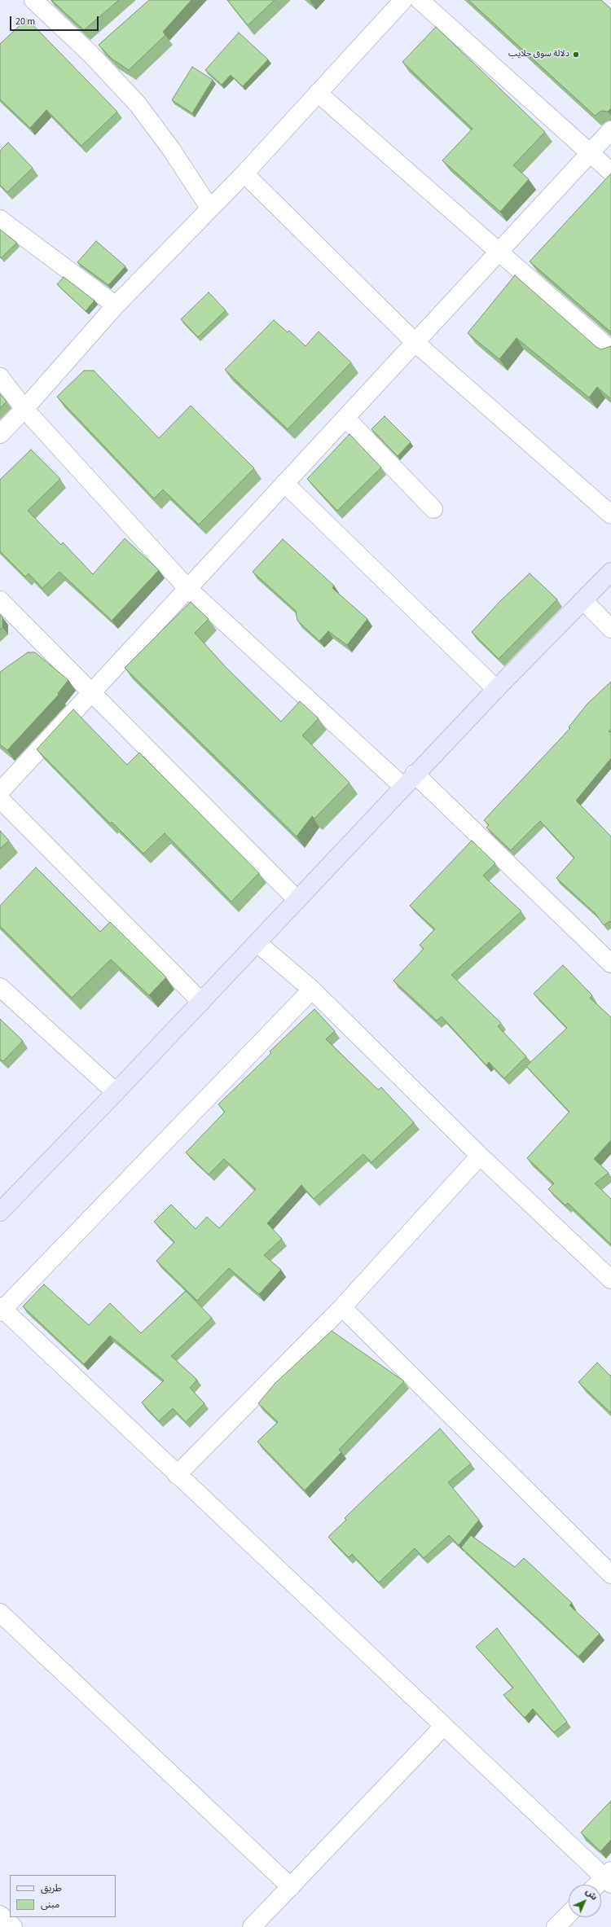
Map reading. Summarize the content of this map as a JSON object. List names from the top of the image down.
{
  "places": ["دلالة سوق حلايب"],
  "legend": ["طريق", "مبنى"],
  "scale_bar": "20 m",
  "north": "top right"
}
